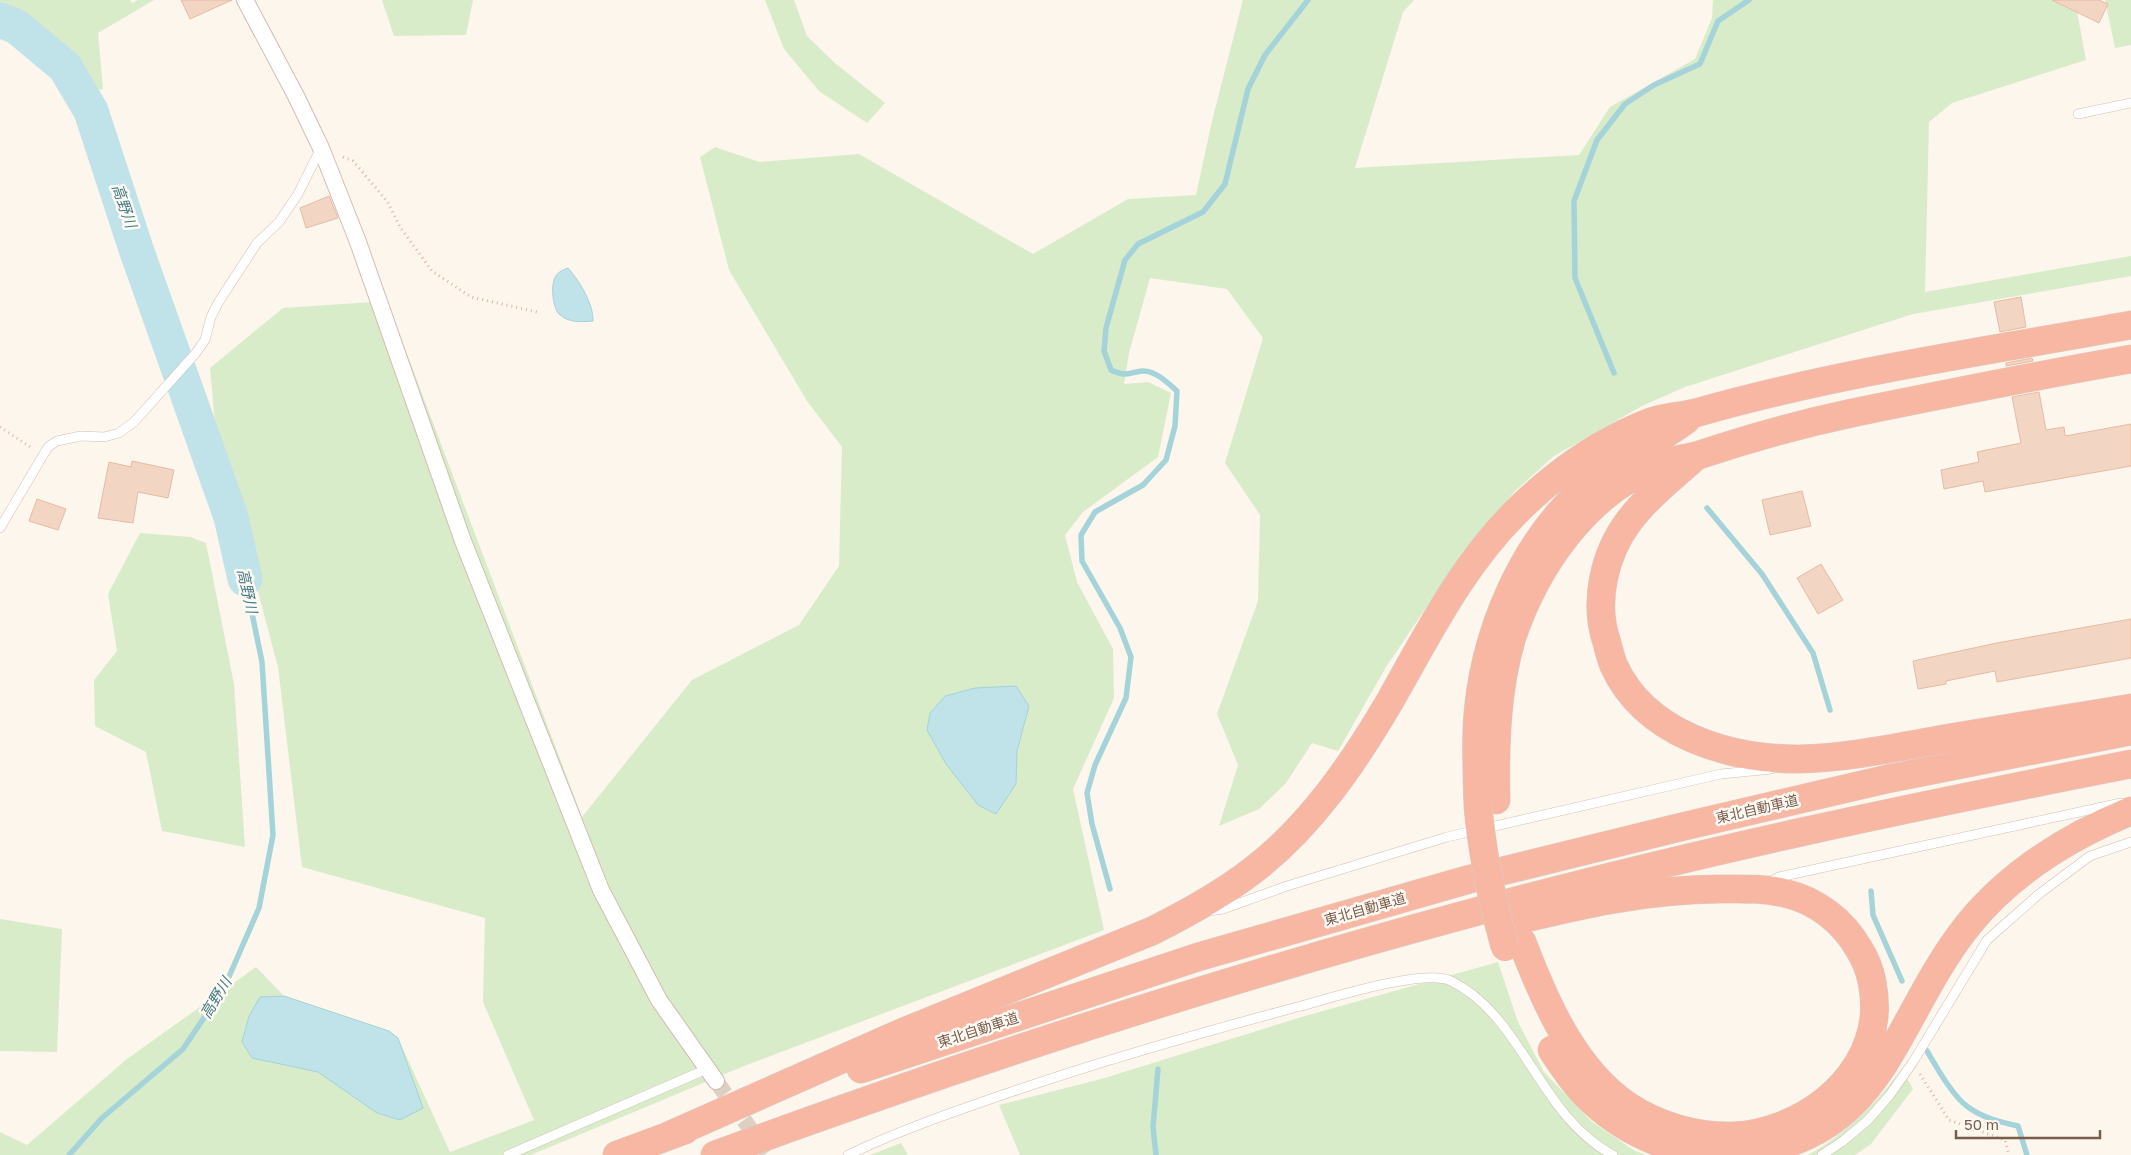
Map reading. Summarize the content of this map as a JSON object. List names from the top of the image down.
{
  "streets": {
    "highway": ["東北自動車道"]
  },
  "water": ["高野川"],
  "scale_bar": "50 m"
}
